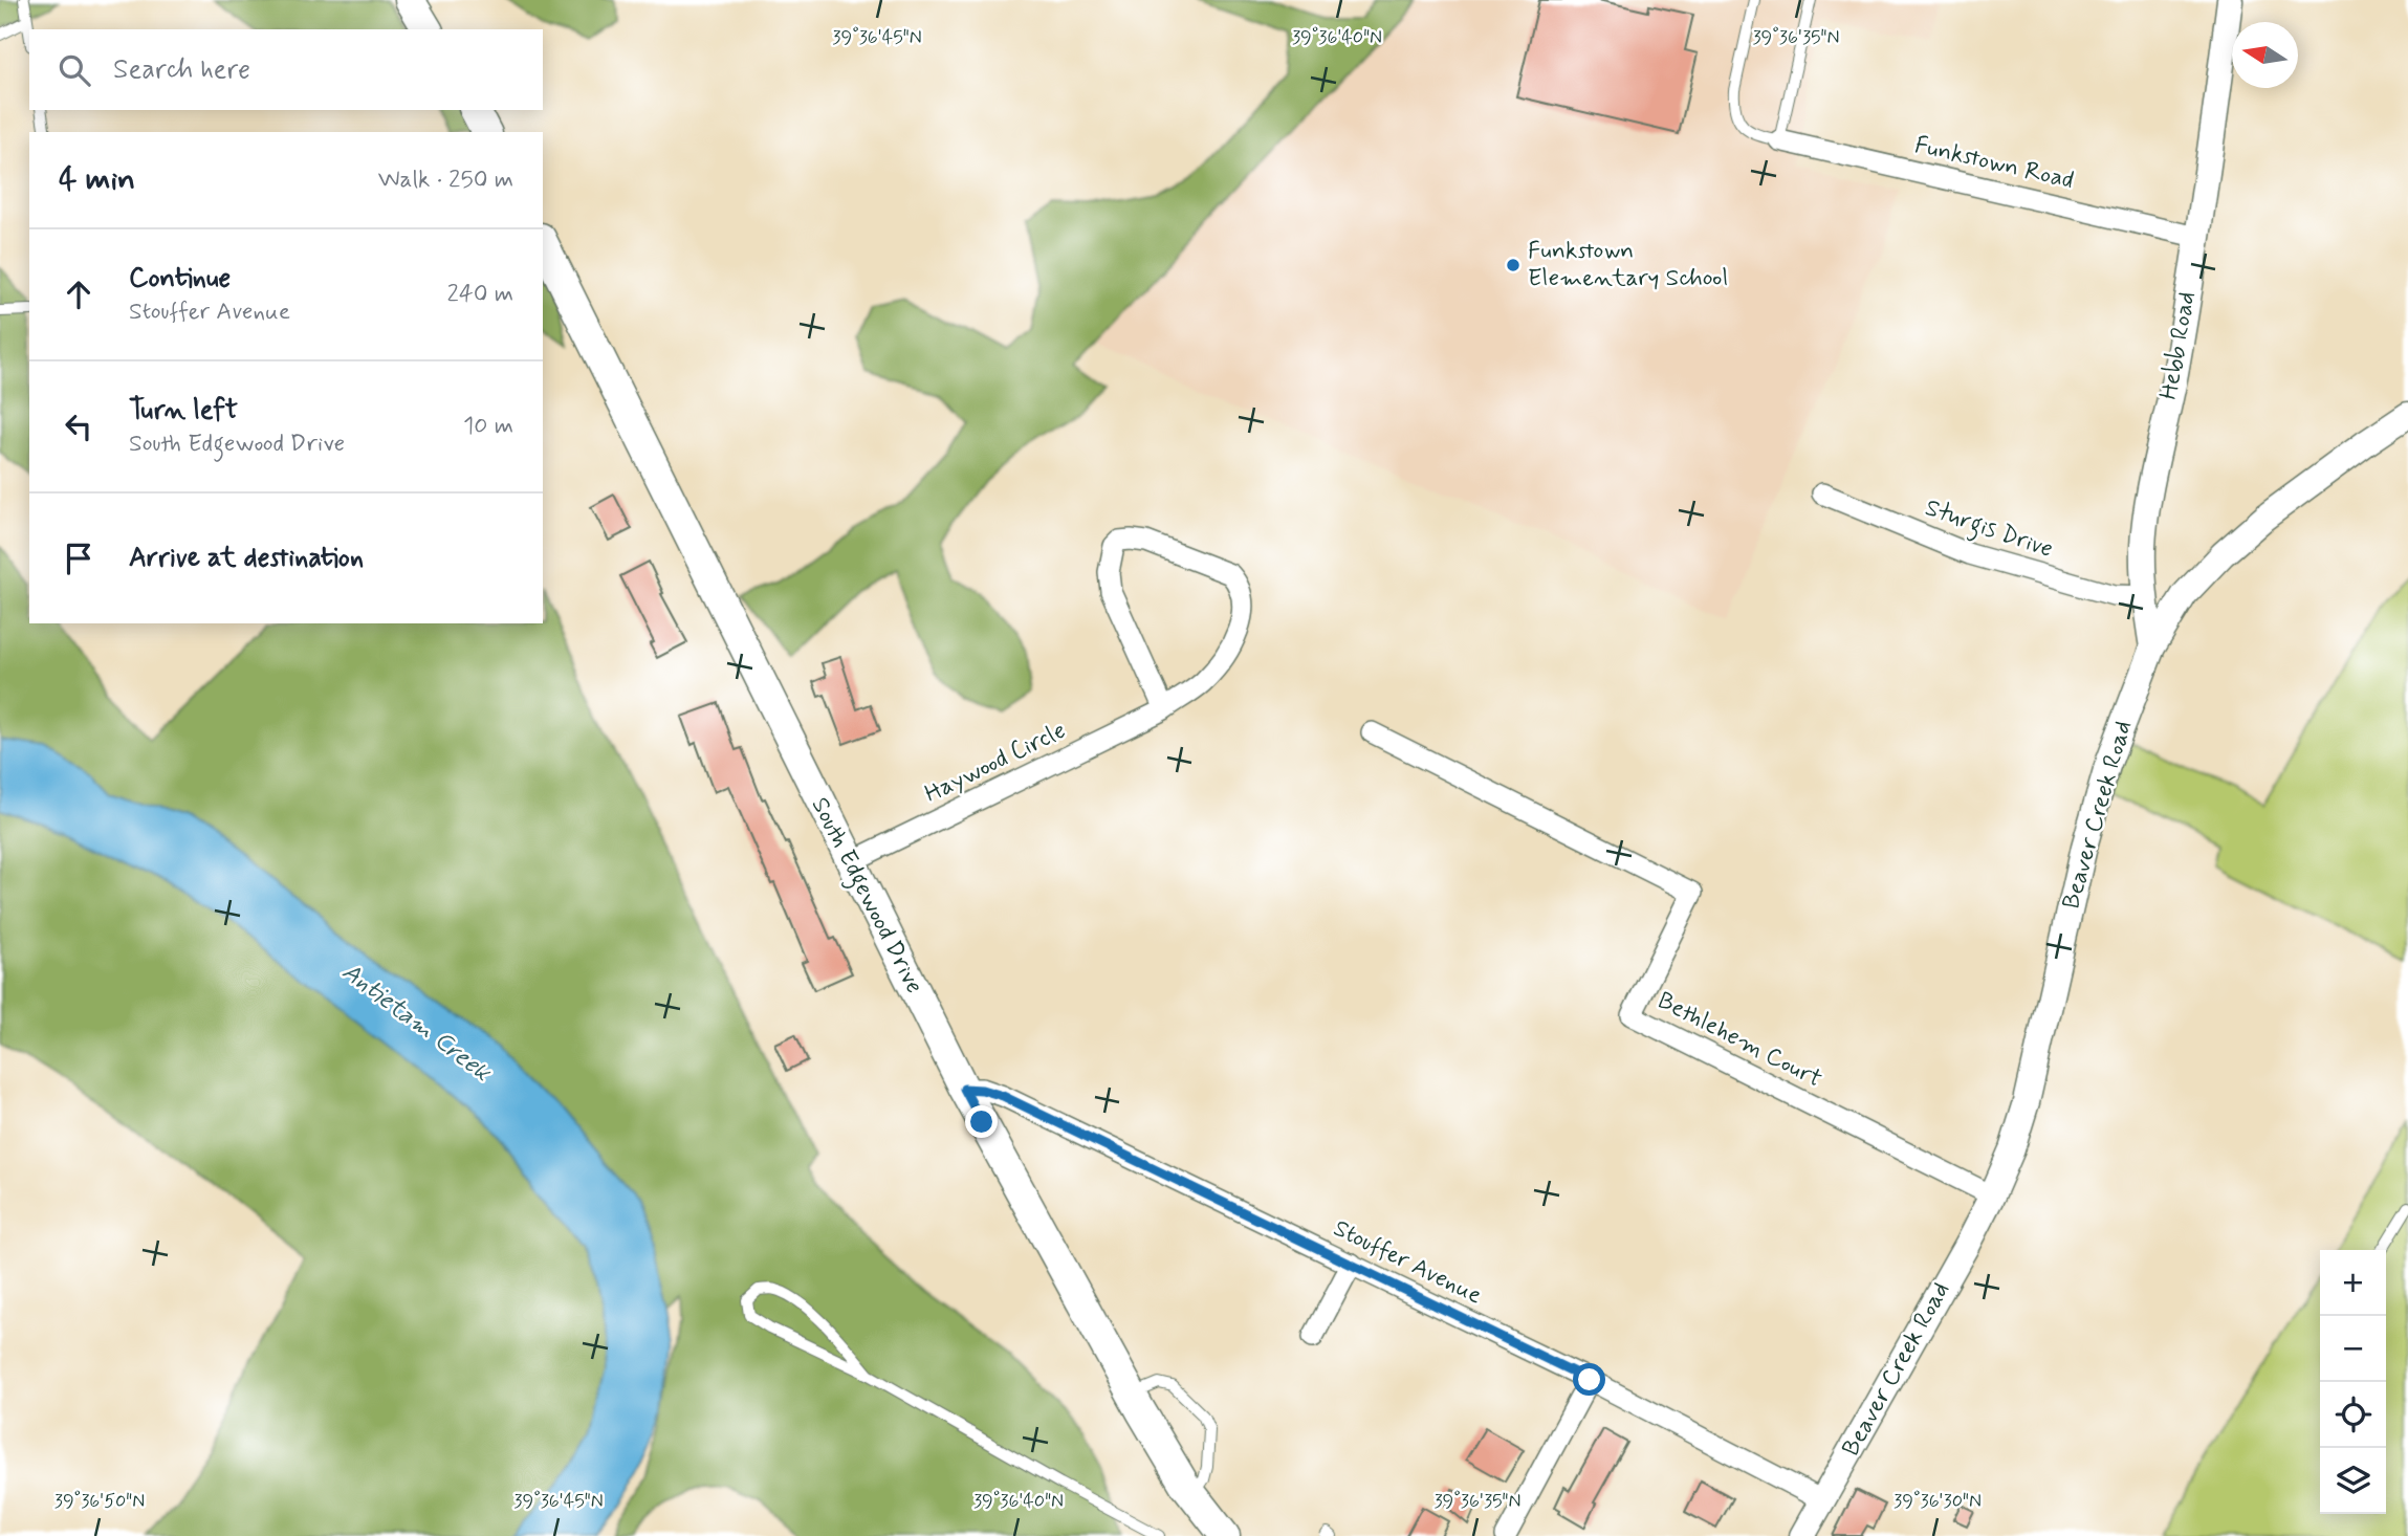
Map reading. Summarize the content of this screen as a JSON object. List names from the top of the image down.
{
  "streets": {
    "main road": ["South Edgewood Drive"],
    "street": [
      "Funkstown Road",
      "Hebb Road",
      "Sturgis Drive",
      "Haywood Circle",
      "Beaver Creek Road",
      "Bethlehem Court",
      "Stouffer Avenue"
    ]
  },
  "crossings": [
    ["Funkstown Road", "Hebb Road"],
    ["Hebb Road", "Sturgis Drive"],
    ["Hebb Road", "Beaver Creek Road"],
    ["Haywood Circle", "South Edgewood Drive"],
    ["Beaver Creek Road", "Bethlehem Court"],
    ["Beaver Creek Road", "Stouffer Avenue"],
    ["South Edgewood Drive", "Stouffer Avenue"]
  ],
  "water": ["Antietam Creek"],
  "places": ["Funkstown Elementary School"],
  "north": "left",
  "page": {
    "search": "Search here",
    "heading": ["4 min", "Walk · 250 m"],
    "list": [
      ["Continue", "Stouffer Avenue", "240 m"],
      ["Turn left", "South Edgewood Drive", "10 m"],
      "Arrive at destination"
    ],
    "map_buttons": ["+", "−"]
  },
  "coordinates": [
    "39°36'45\"N",
    "39°36'40\"N",
    "39°36'35\"N",
    "39°36'50\"N",
    "39°36'30\"N"
  ]
}
